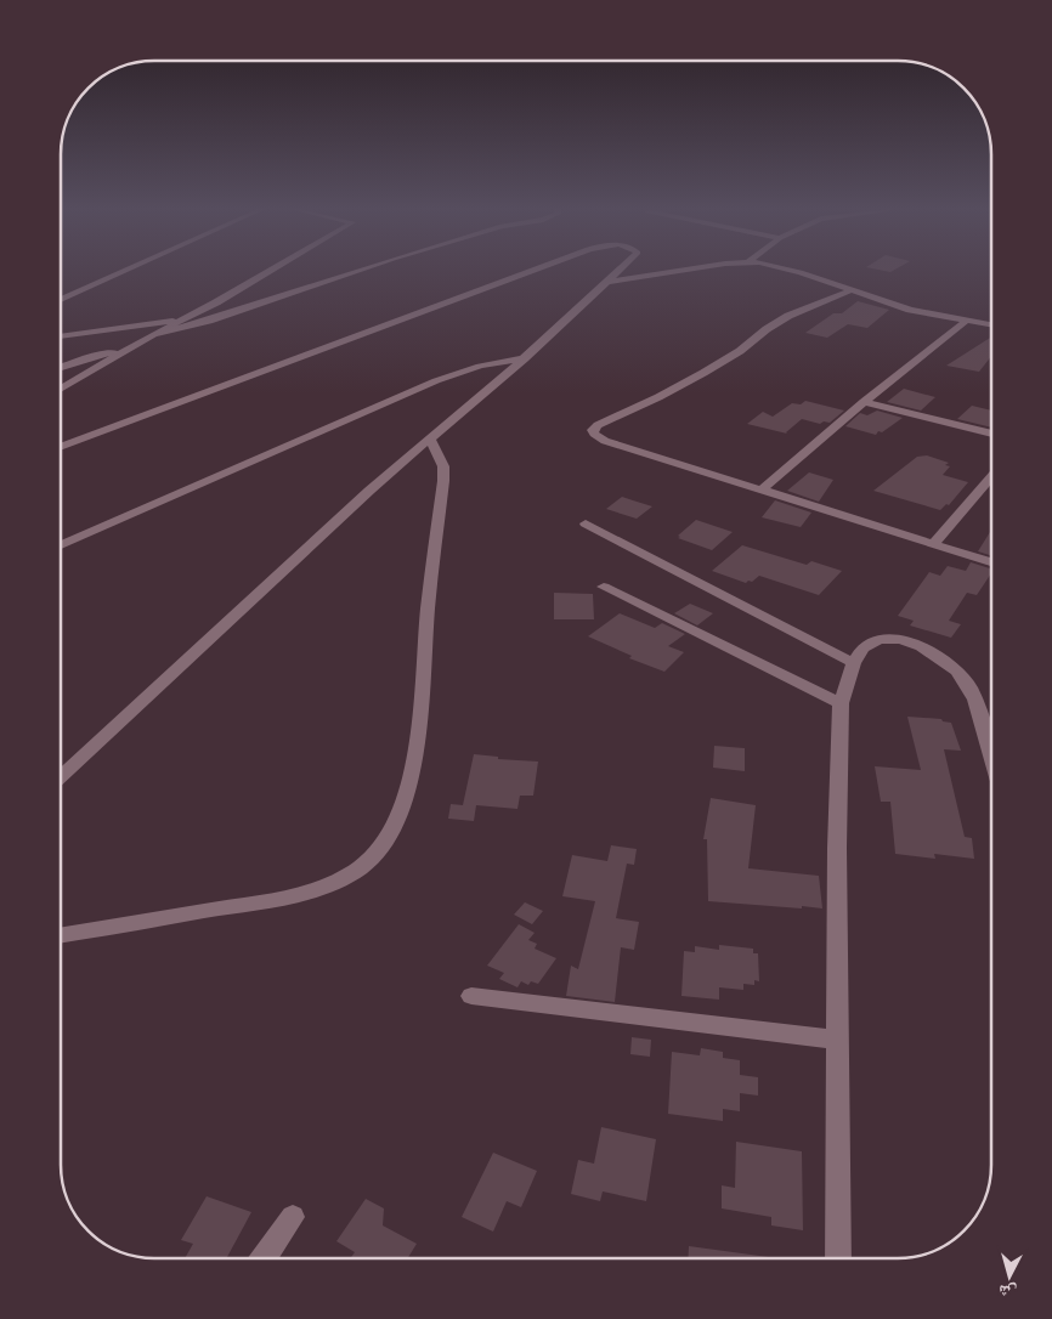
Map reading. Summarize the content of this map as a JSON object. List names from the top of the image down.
{
  "north": "bottom"
}
